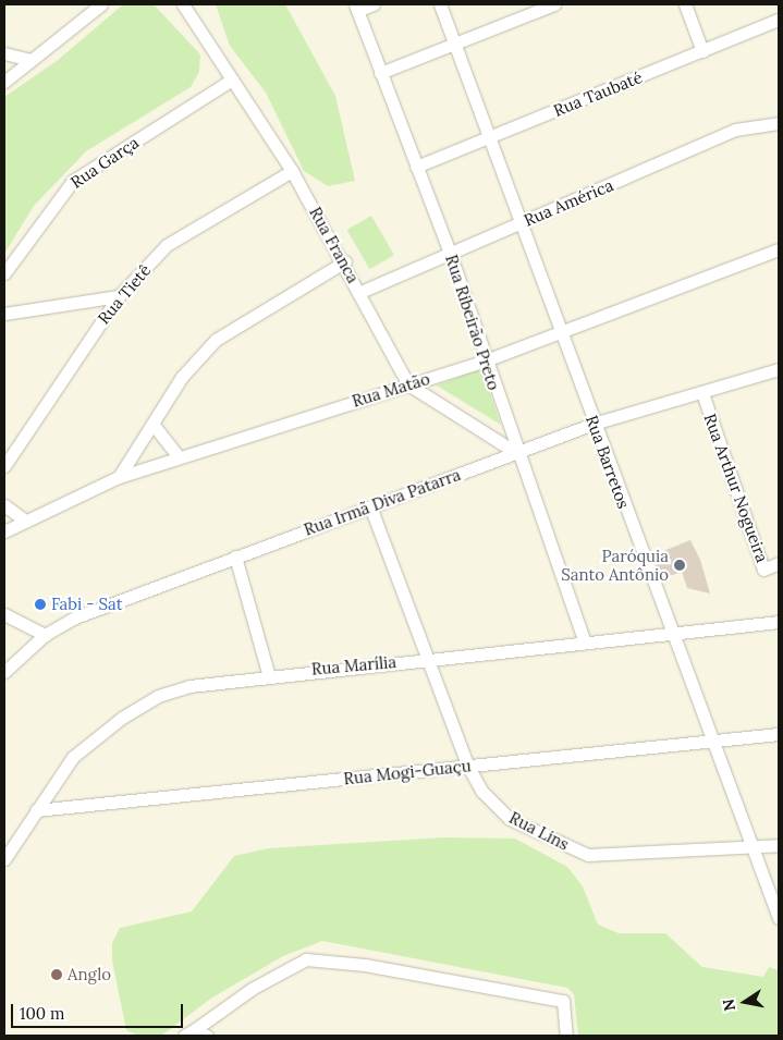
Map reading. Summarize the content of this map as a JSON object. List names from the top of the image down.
{
  "streets": {
    "street": [
      "Rua Taubaté",
      "Rua Garça",
      "Rua América",
      "Rua Franca",
      "Rua Tietê",
      "Rua Ribeirão Preto",
      "Rua Matão",
      "Rua Barretos",
      "Rua Arthur Nogueira",
      "Rua Irmã Diva Patarra",
      "Rua Marília",
      "Rua Mogi-Guaçu",
      "Rua Lins"
    ]
  },
  "crossings": [
    ["Rua Taubaté", "Rua Ribeirão Preto"],
    ["Rua Taubaté", "Rua Barretos"],
    ["Rua Garça", "Rua Franca"],
    ["Rua América", "Rua Franca"],
    ["Rua América", "Rua Ribeirão Preto"],
    ["Rua América", "Rua Barretos"],
    ["Rua Franca", "Rua Tietê"],
    ["Rua Franca", "Rua Matão"],
    ["Rua Ribeirão Preto", "Rua Matão"],
    ["Rua Ribeirão Preto", "Rua Irmã Diva Patarra"],
    ["Rua Ribeirão Preto", "Rua Marília"],
    ["Rua Matão", "Rua Barretos"],
    ["Rua Barretos", "Rua Irmã Diva Patarra"],
    ["Rua Barretos", "Rua Marília"],
    ["Rua Barretos", "Rua Mogi-Guaçu"],
    ["Rua Barretos", "Rua Lins"],
    ["Rua Arthur Nogueira", "Rua Irmã Diva Patarra"],
    ["Rua Irmã Diva Patarra", "Rua Lins"],
    ["Rua Marília", "Rua Mogi-Guaçu"],
    ["Rua Marília", "Rua Lins"],
    ["Rua Mogi-Guaçu", "Rua Lins"]
  ],
  "places": ["Paróquia Santo Antônio", "Fabi - Sat", "Anglo"],
  "scale_bar": "100 m",
  "north": "left"
}
